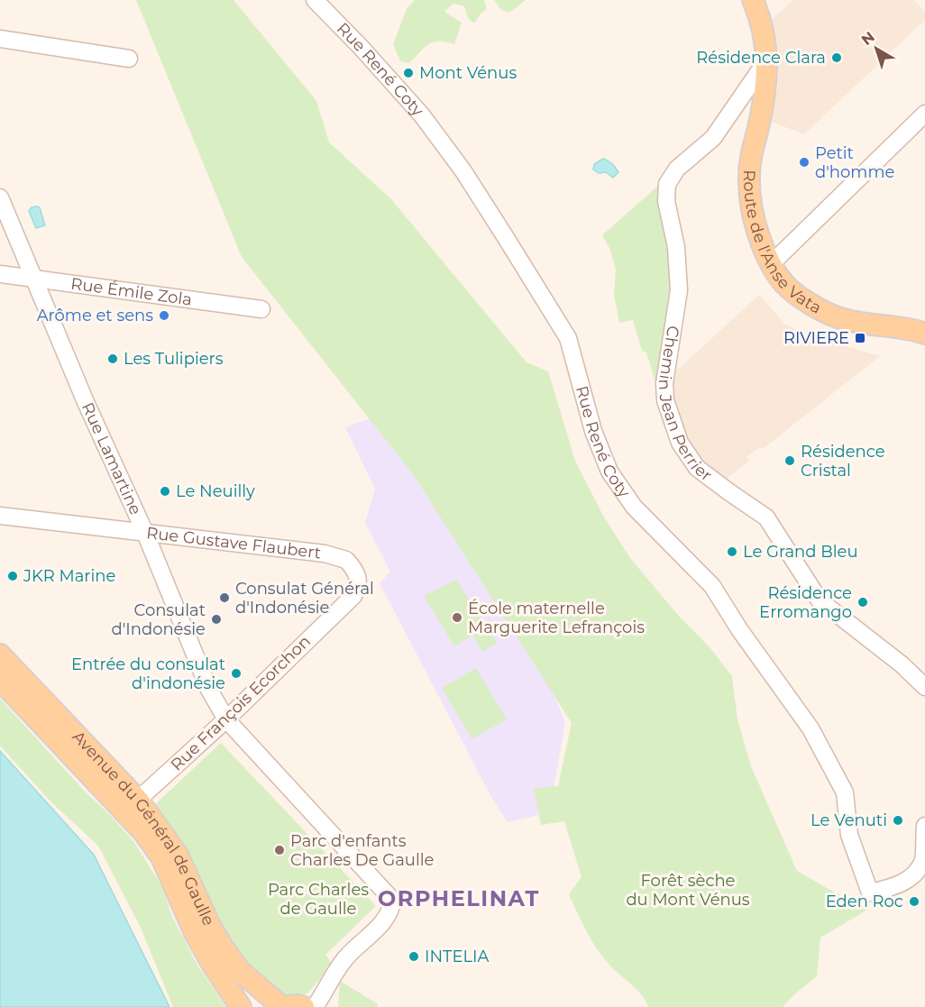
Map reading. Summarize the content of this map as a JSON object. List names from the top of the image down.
{
  "streets": {
    "main road": ["Route de l'Anse Vata", "Avenue du Général de Gaulle"],
    "street": [
      "Rue René Coty",
      "Rue Émile Zola",
      "Chemin Jean Perrier",
      "Rue Lamartine",
      "Rue Gustave Flaubert",
      "Rue François Ecorchon"
    ]
  },
  "crossings": [
    ["Route de l'Anse Vata", "Chemin Jean Perrier"],
    ["Rue Émile Zola", "Rue Lamartine"],
    ["Rue Lamartine", "Rue Gustave Flaubert"],
    ["Rue Lamartine", "Rue François Ecorchon"],
    ["Rue Gustave Flaubert", "Rue François Ecorchon"],
    ["Rue François Ecorchon", "Avenue du Général de Gaulle"]
  ],
  "districts": ["ORPHELINAT"],
  "parks": ["Forêt sèche du Mont Vénus", "Parc Charles de Gaulle"],
  "places": {
    "other": [
      "Résidence Clara",
      "Mont Vénus",
      "Petit d'homme",
      "Arôme et sens",
      "Les Tulipiers",
      "Résidence Cristal",
      "Le Neuilly",
      "Le Grand Bleu",
      "JKR Marine",
      "Consulat Général d'Indonésie",
      "Résidence Erromango",
      "École maternelle Marguerite Lefrançois",
      "Consulat d'Indonésie",
      "Entrée du consulat d'indonésie",
      "Le Venuti",
      "Parc d'enfants Charles De Gaulle",
      "Eden Roc",
      "INTELIA"
    ],
    "transit": ["RIVIERE"]
  },
  "north": "top left"
}
